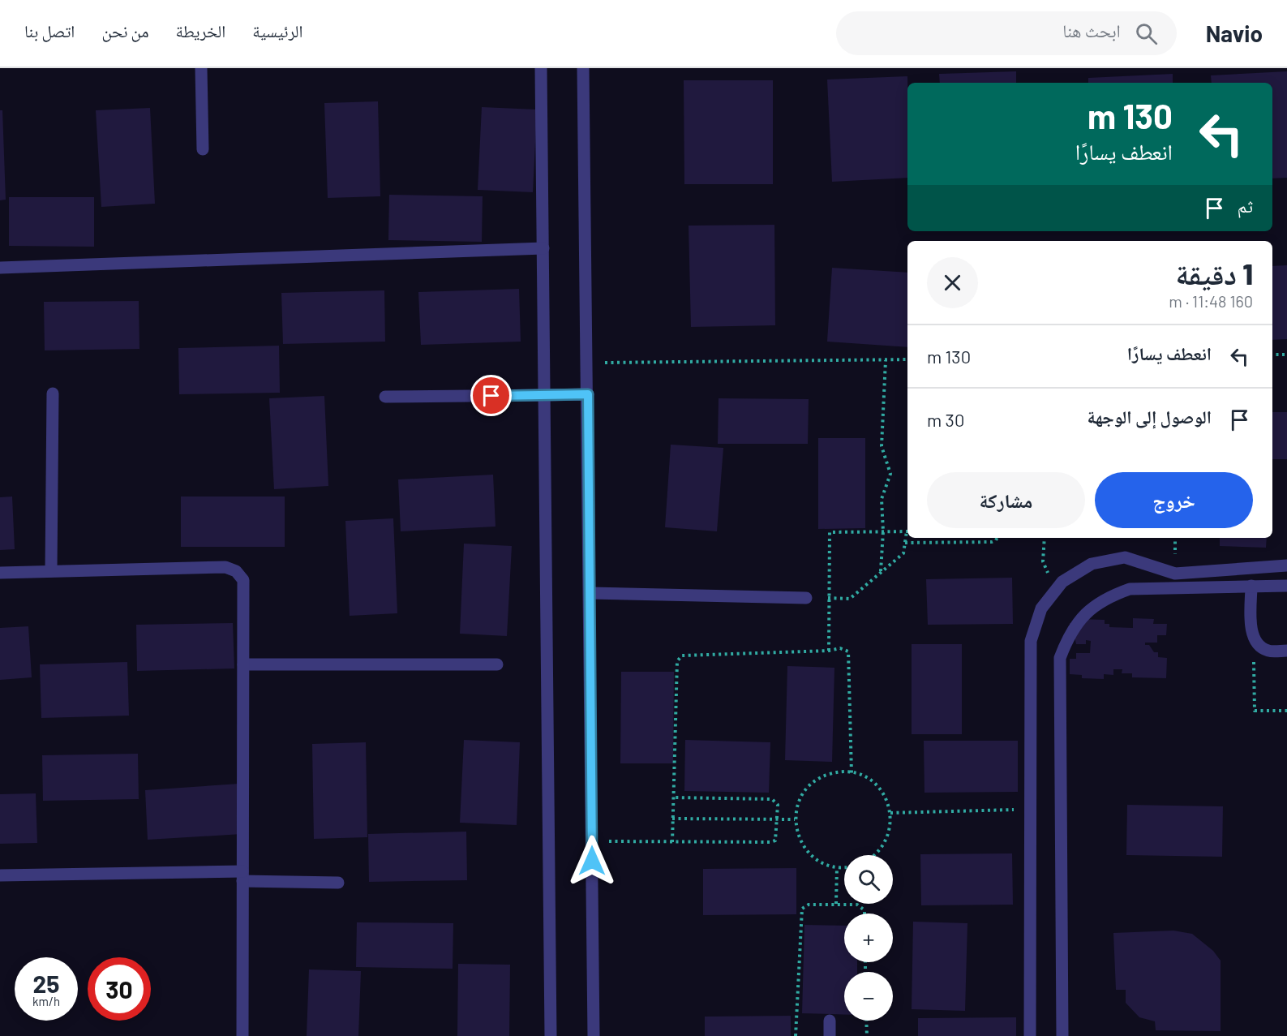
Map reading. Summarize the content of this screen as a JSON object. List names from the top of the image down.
{
  "page": {
    "header": "Navio",
    "search": "ابحث هنا",
    "nav": [
      "الرئيسية",
      "الخريطة",
      "من نحن",
      "اتصل بنا"
    ],
    "turn": ["130 m", "انعطف يسارًا"],
    "then": "ثم",
    "heading": ["1 دقيقة", "160 m · 11:48"],
    "list": [
      {
        "name": "انعطف يسارًا",
        "value": "130 m"
      },
      {
        "name": "الوصول إلى الوجهة",
        "value": "30 m"
      }
    ],
    "buttons": ["خروج", "مشاركة"],
    "map_buttons": ["+", "−"],
    "speed": "25 km/h",
    "limit": "30"
  }
}
